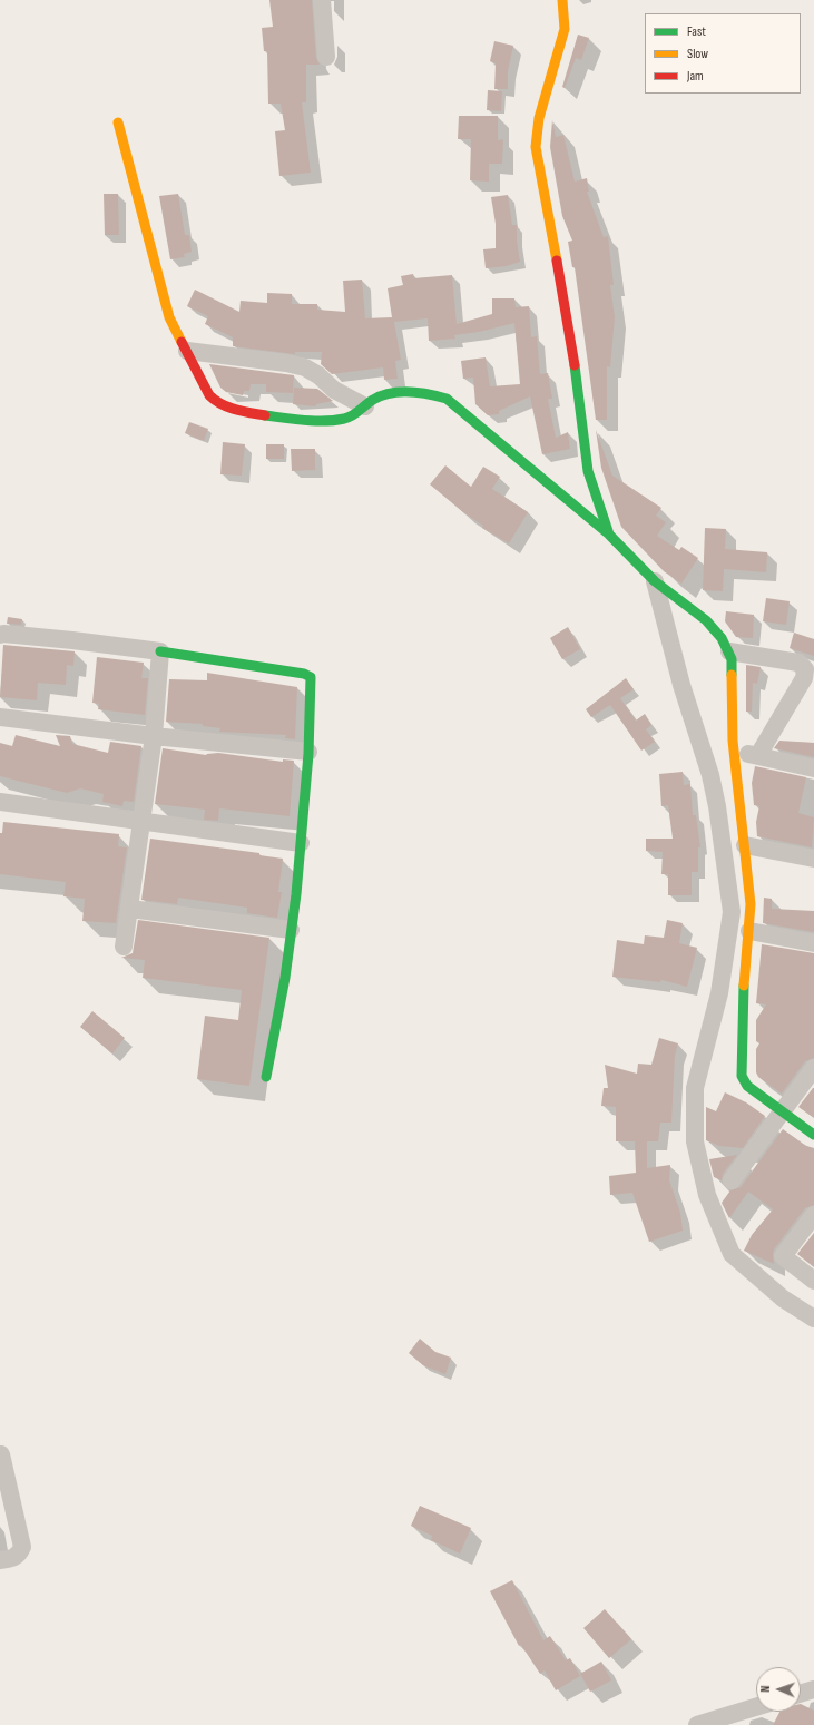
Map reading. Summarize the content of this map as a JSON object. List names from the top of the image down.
{
  "legend": ["Fast", "Slow", "Jam"],
  "north": "left"
}
